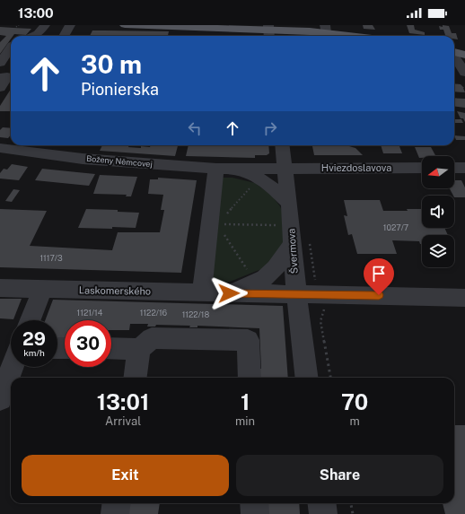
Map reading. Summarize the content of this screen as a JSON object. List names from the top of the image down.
{
  "streets": {
    "street": [
      "Boženy Němcovej",
      "Hviezdoslavova",
      "Švermova",
      "Laskomerského"
    ]
  },
  "crossings": [
    ["Boženy Němcovej", "Hviezdoslavova"],
    ["Boženy Němcovej", "Švermova"],
    ["Hviezdoslavova", "Švermova"],
    ["Švermova", "Laskomerského"]
  ],
  "house_numbers": [
    "1027/7",
    "1117/3",
    "1121/14",
    "1122/16",
    "1122/18"
  ],
  "north": "left",
  "page": {
    "status": "13:00",
    "turn": ["30 m", "Pionierska"],
    "speed": "29 km/h",
    "limit": "30",
    "eta": [
      "13:01",
      "Arrival",
      "1",
      "min",
      "70",
      "m"
    ],
    "buttons": ["Exit", "Share"]
  }
}
